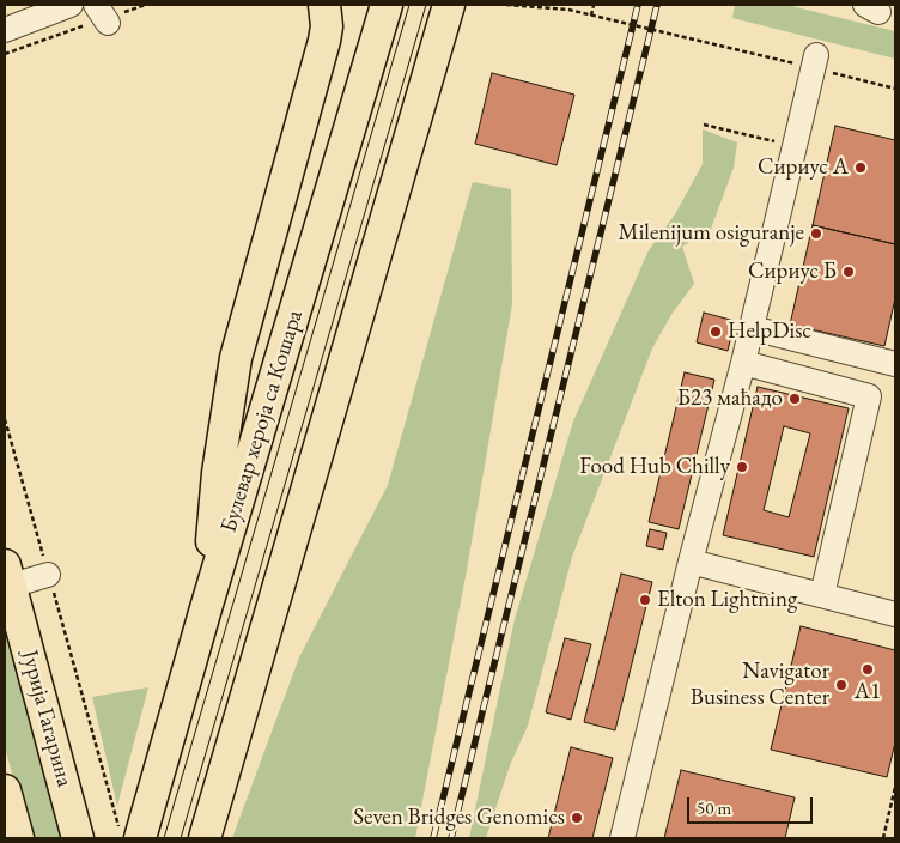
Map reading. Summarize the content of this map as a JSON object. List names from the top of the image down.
{
  "streets": {
    "main road": ["Булевар хероја са Кошара", "Јурија Гагарина"]
  },
  "places": [
    "Сириус А",
    "Milenijum osiguranje",
    "Сириус Б",
    "HelpDisc",
    "Б23 маћадо",
    "Food Hub Chilly",
    "Elton Lightning",
    "A1",
    "Navigator Business Center",
    "Seven Bridges Genomics"
  ],
  "scale_bar": "50 m"
}
